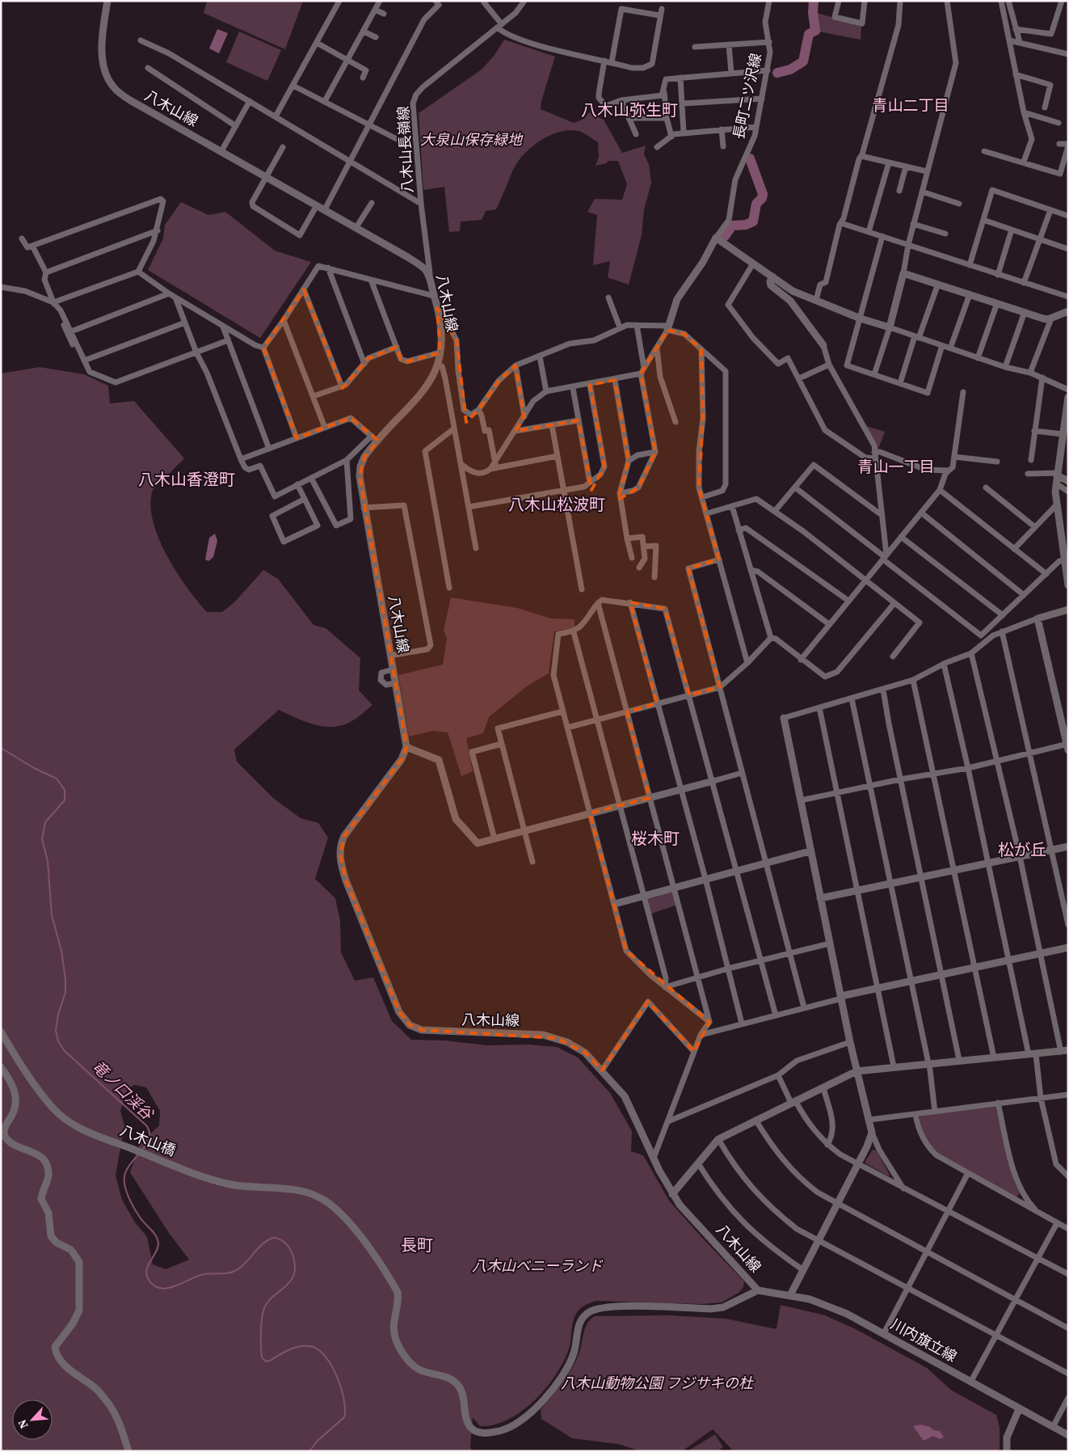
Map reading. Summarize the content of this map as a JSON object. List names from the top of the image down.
{
  "streets": {
    "street": [
      "長町二ツ沢線",
      "八木山線",
      "八木山長嶺線",
      "八木山橋",
      "川内旗立線"
    ]
  },
  "crossings": [
    ["八木山線", "八木山長嶺線"],
    ["八木山線", "八木山橋"],
    ["八木山線", "川内旗立線"],
    ["八木山橋", "川内旗立線"]
  ],
  "districts": [
    "青山二丁目",
    "八木山弥生町",
    "青山一丁目",
    "八木山香澄町",
    "八木山松波町",
    "桜木町",
    "松が丘",
    "長町"
  ],
  "water": ["竜ノ口渓谷"],
  "parks": ["大泉山保存緑地", "八木山ベニーランド", "八木山動物公園 フジサキの杜"],
  "north": "bottom left"
}
